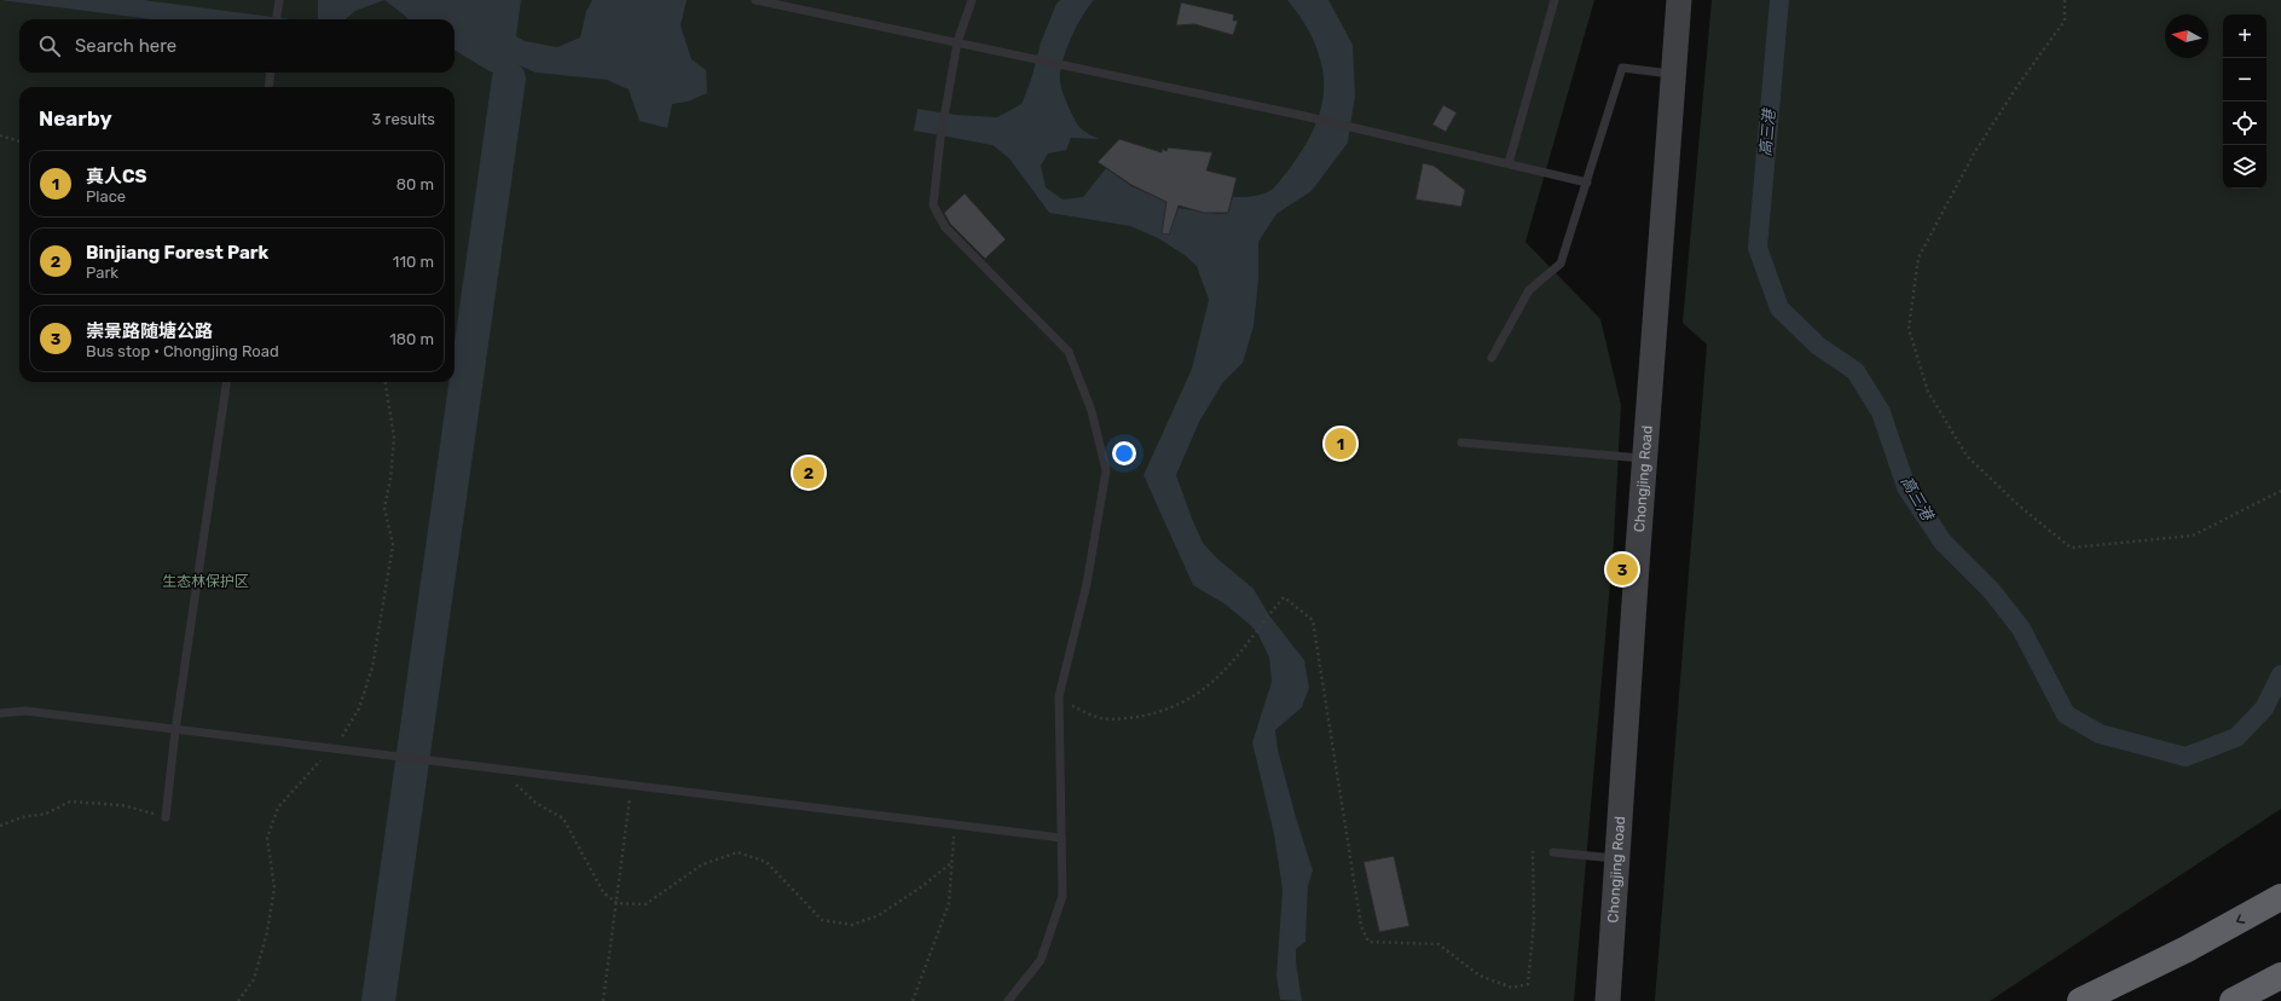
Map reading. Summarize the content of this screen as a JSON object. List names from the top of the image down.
{
  "streets": {
    "street": ["Chongjing Road"]
  },
  "water": ["高三港"],
  "parks": ["生态林保护区"],
  "north": "left",
  "page": {
    "map_buttons": ["+", "−"],
    "search": "Search here",
    "heading": ["Nearby", "3 results"],
    "list": [
      {
        "mark": "1",
        "name": "真人CS",
        "note": "Place",
        "value": "80 m"
      },
      {
        "mark": "2",
        "name": "Binjiang Forest Park",
        "note": "Park",
        "value": "110 m"
      },
      {
        "mark": "3",
        "name": "崇景路随塘公路",
        "note": "Bus stop · Chongjing Road",
        "value": "180 m"
      }
    ],
    "pins": ["1", "2", "3"]
  }
}
